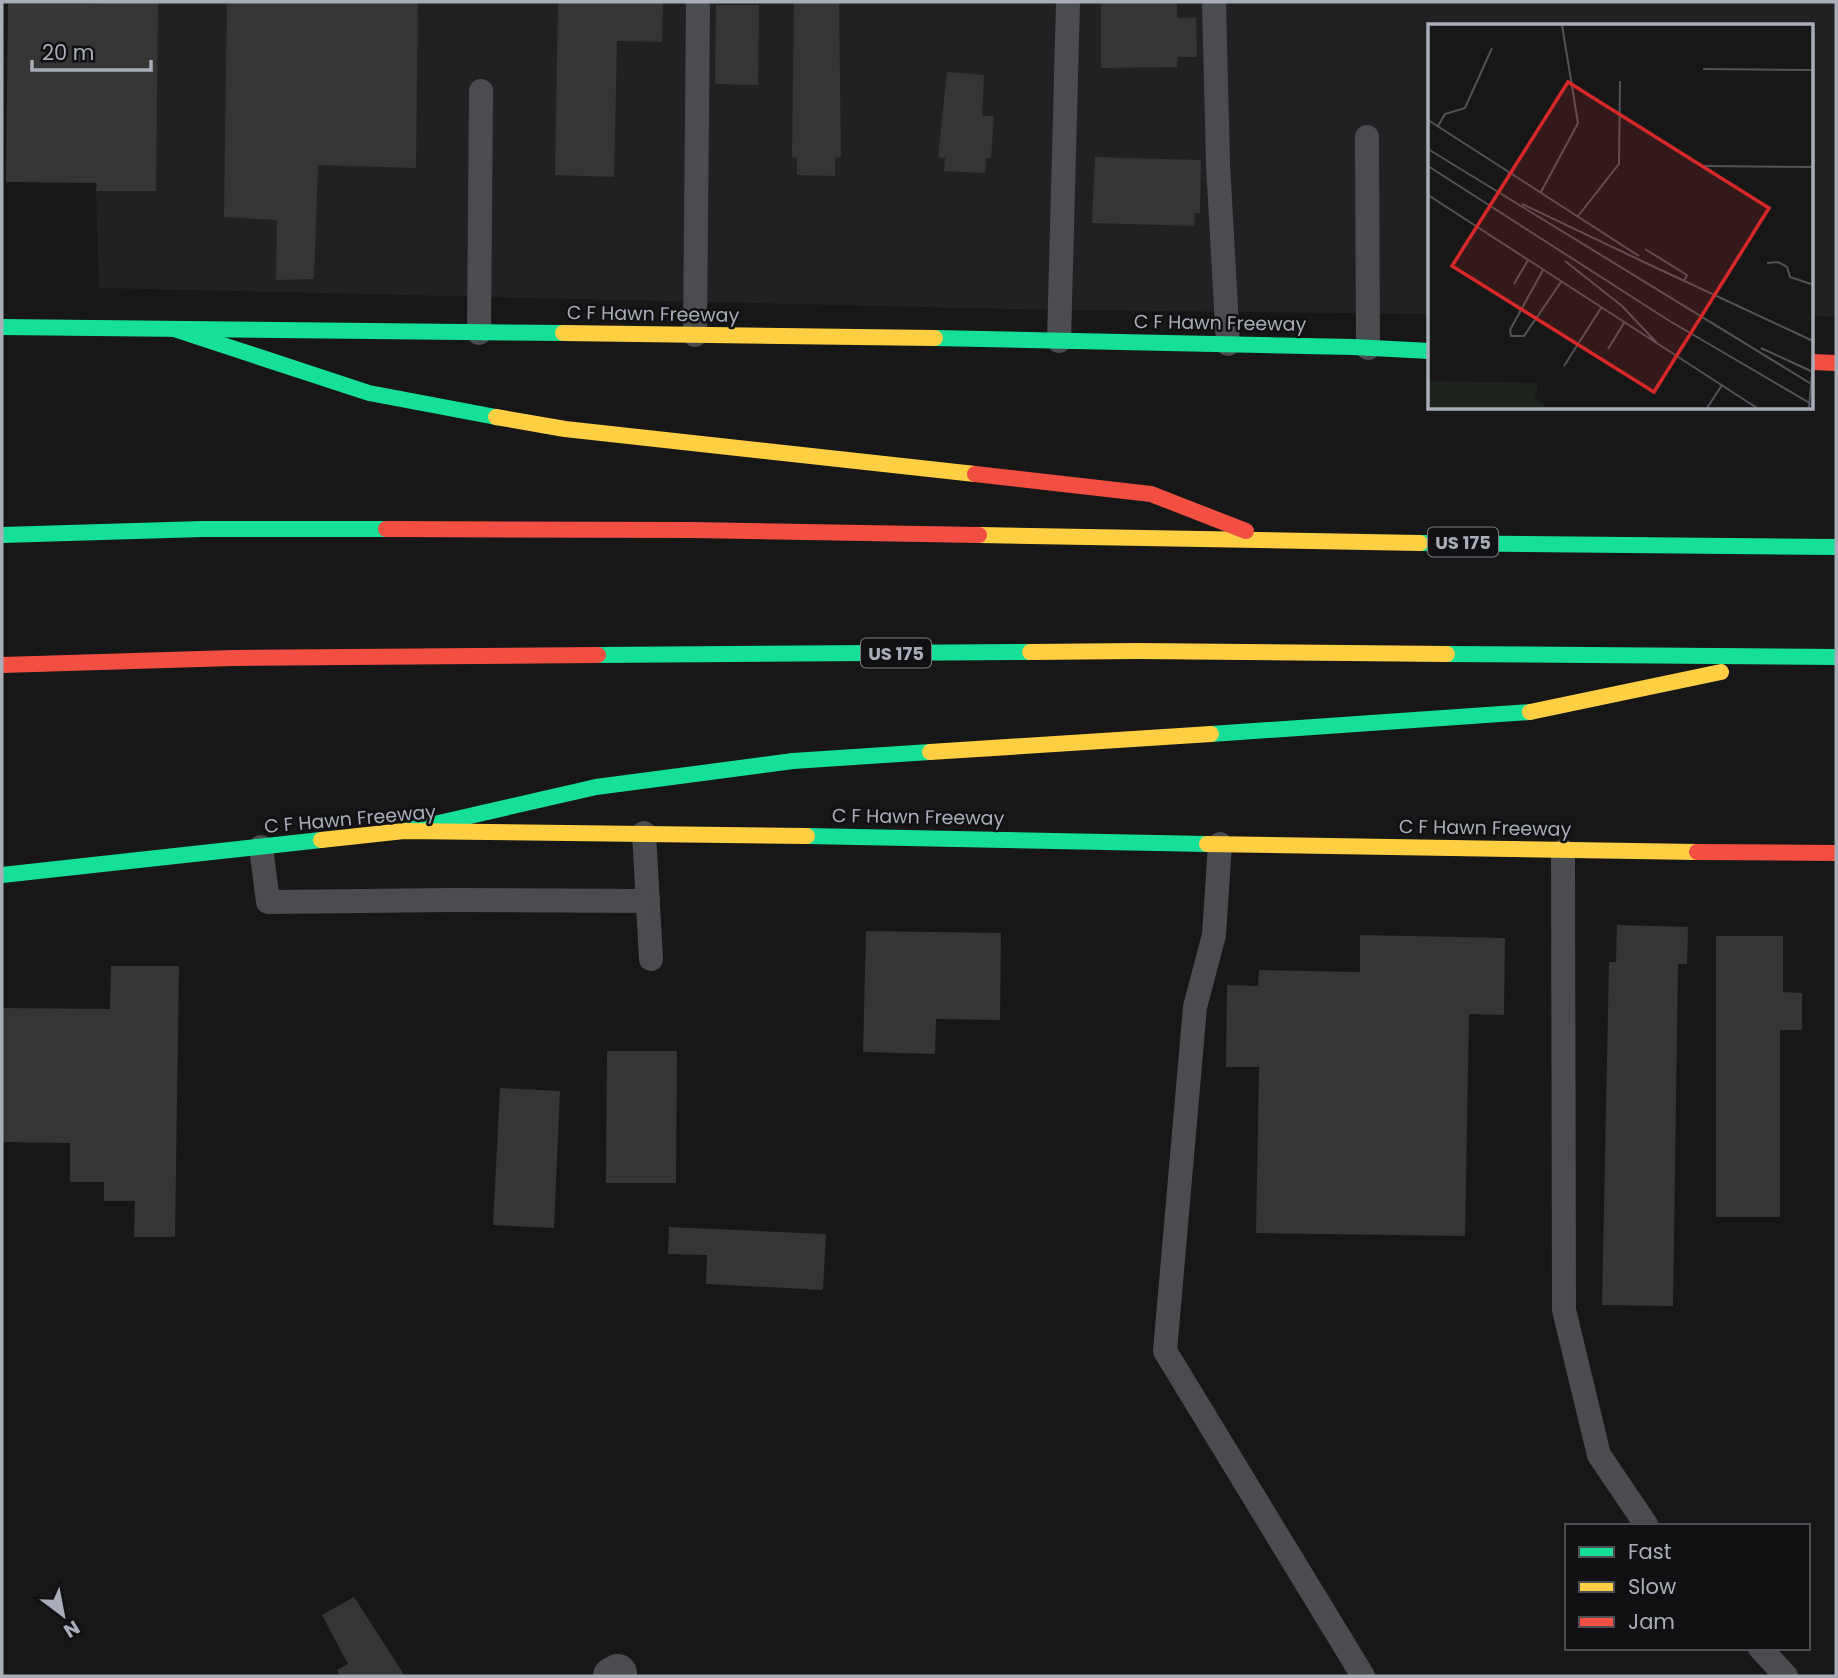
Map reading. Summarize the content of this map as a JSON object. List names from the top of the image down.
{
  "streets": {
    "main road": ["C F Hawn Freeway", "US 175"]
  },
  "legend": ["Fast", "Slow", "Jam"],
  "scale_bar": "20 m",
  "north": "bottom right"
}
